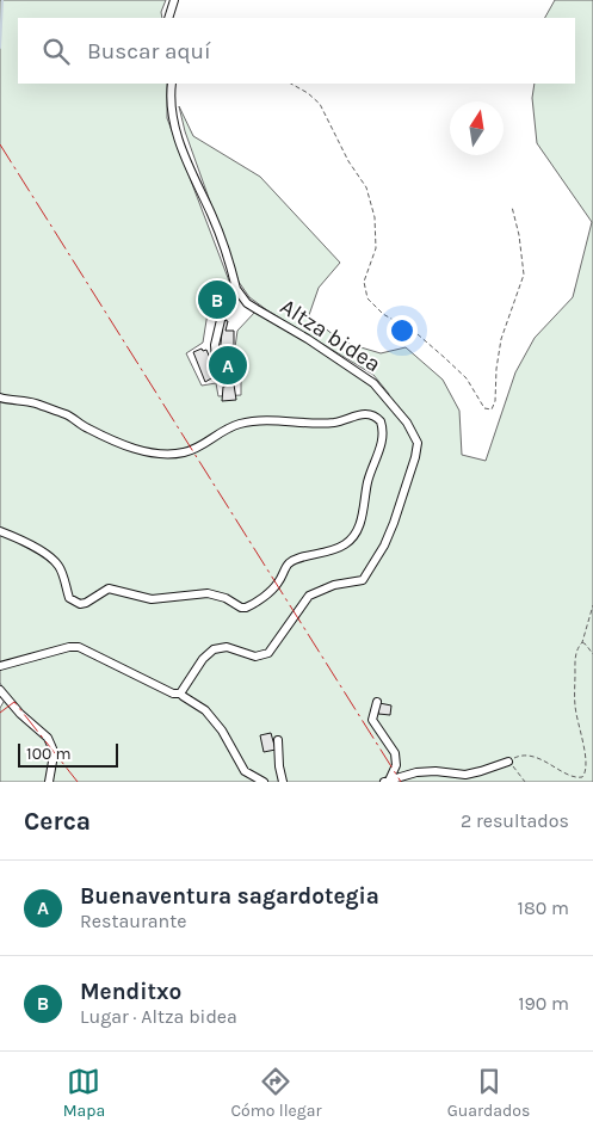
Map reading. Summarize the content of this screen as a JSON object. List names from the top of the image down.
{
  "streets": {
    "street": ["Altza bidea"]
  },
  "scale_bar": "100 m",
  "north": "top",
  "page": {
    "search": "Buscar aquí",
    "pins": ["B", "A"],
    "scale": "100 m",
    "heading": ["Cerca", "2 resultados"],
    "list": [
      {
        "mark": "A",
        "name": "Buenaventura sagardotegia",
        "note": "Restaurante",
        "value": "180 m"
      },
      {
        "mark": "B",
        "name": "Menditxo",
        "note": "Lugar · Altza bidea",
        "value": "190 m"
      }
    ],
    "nav": ["Mapa", "Cómo llegar", "Guardados"]
  }
}
